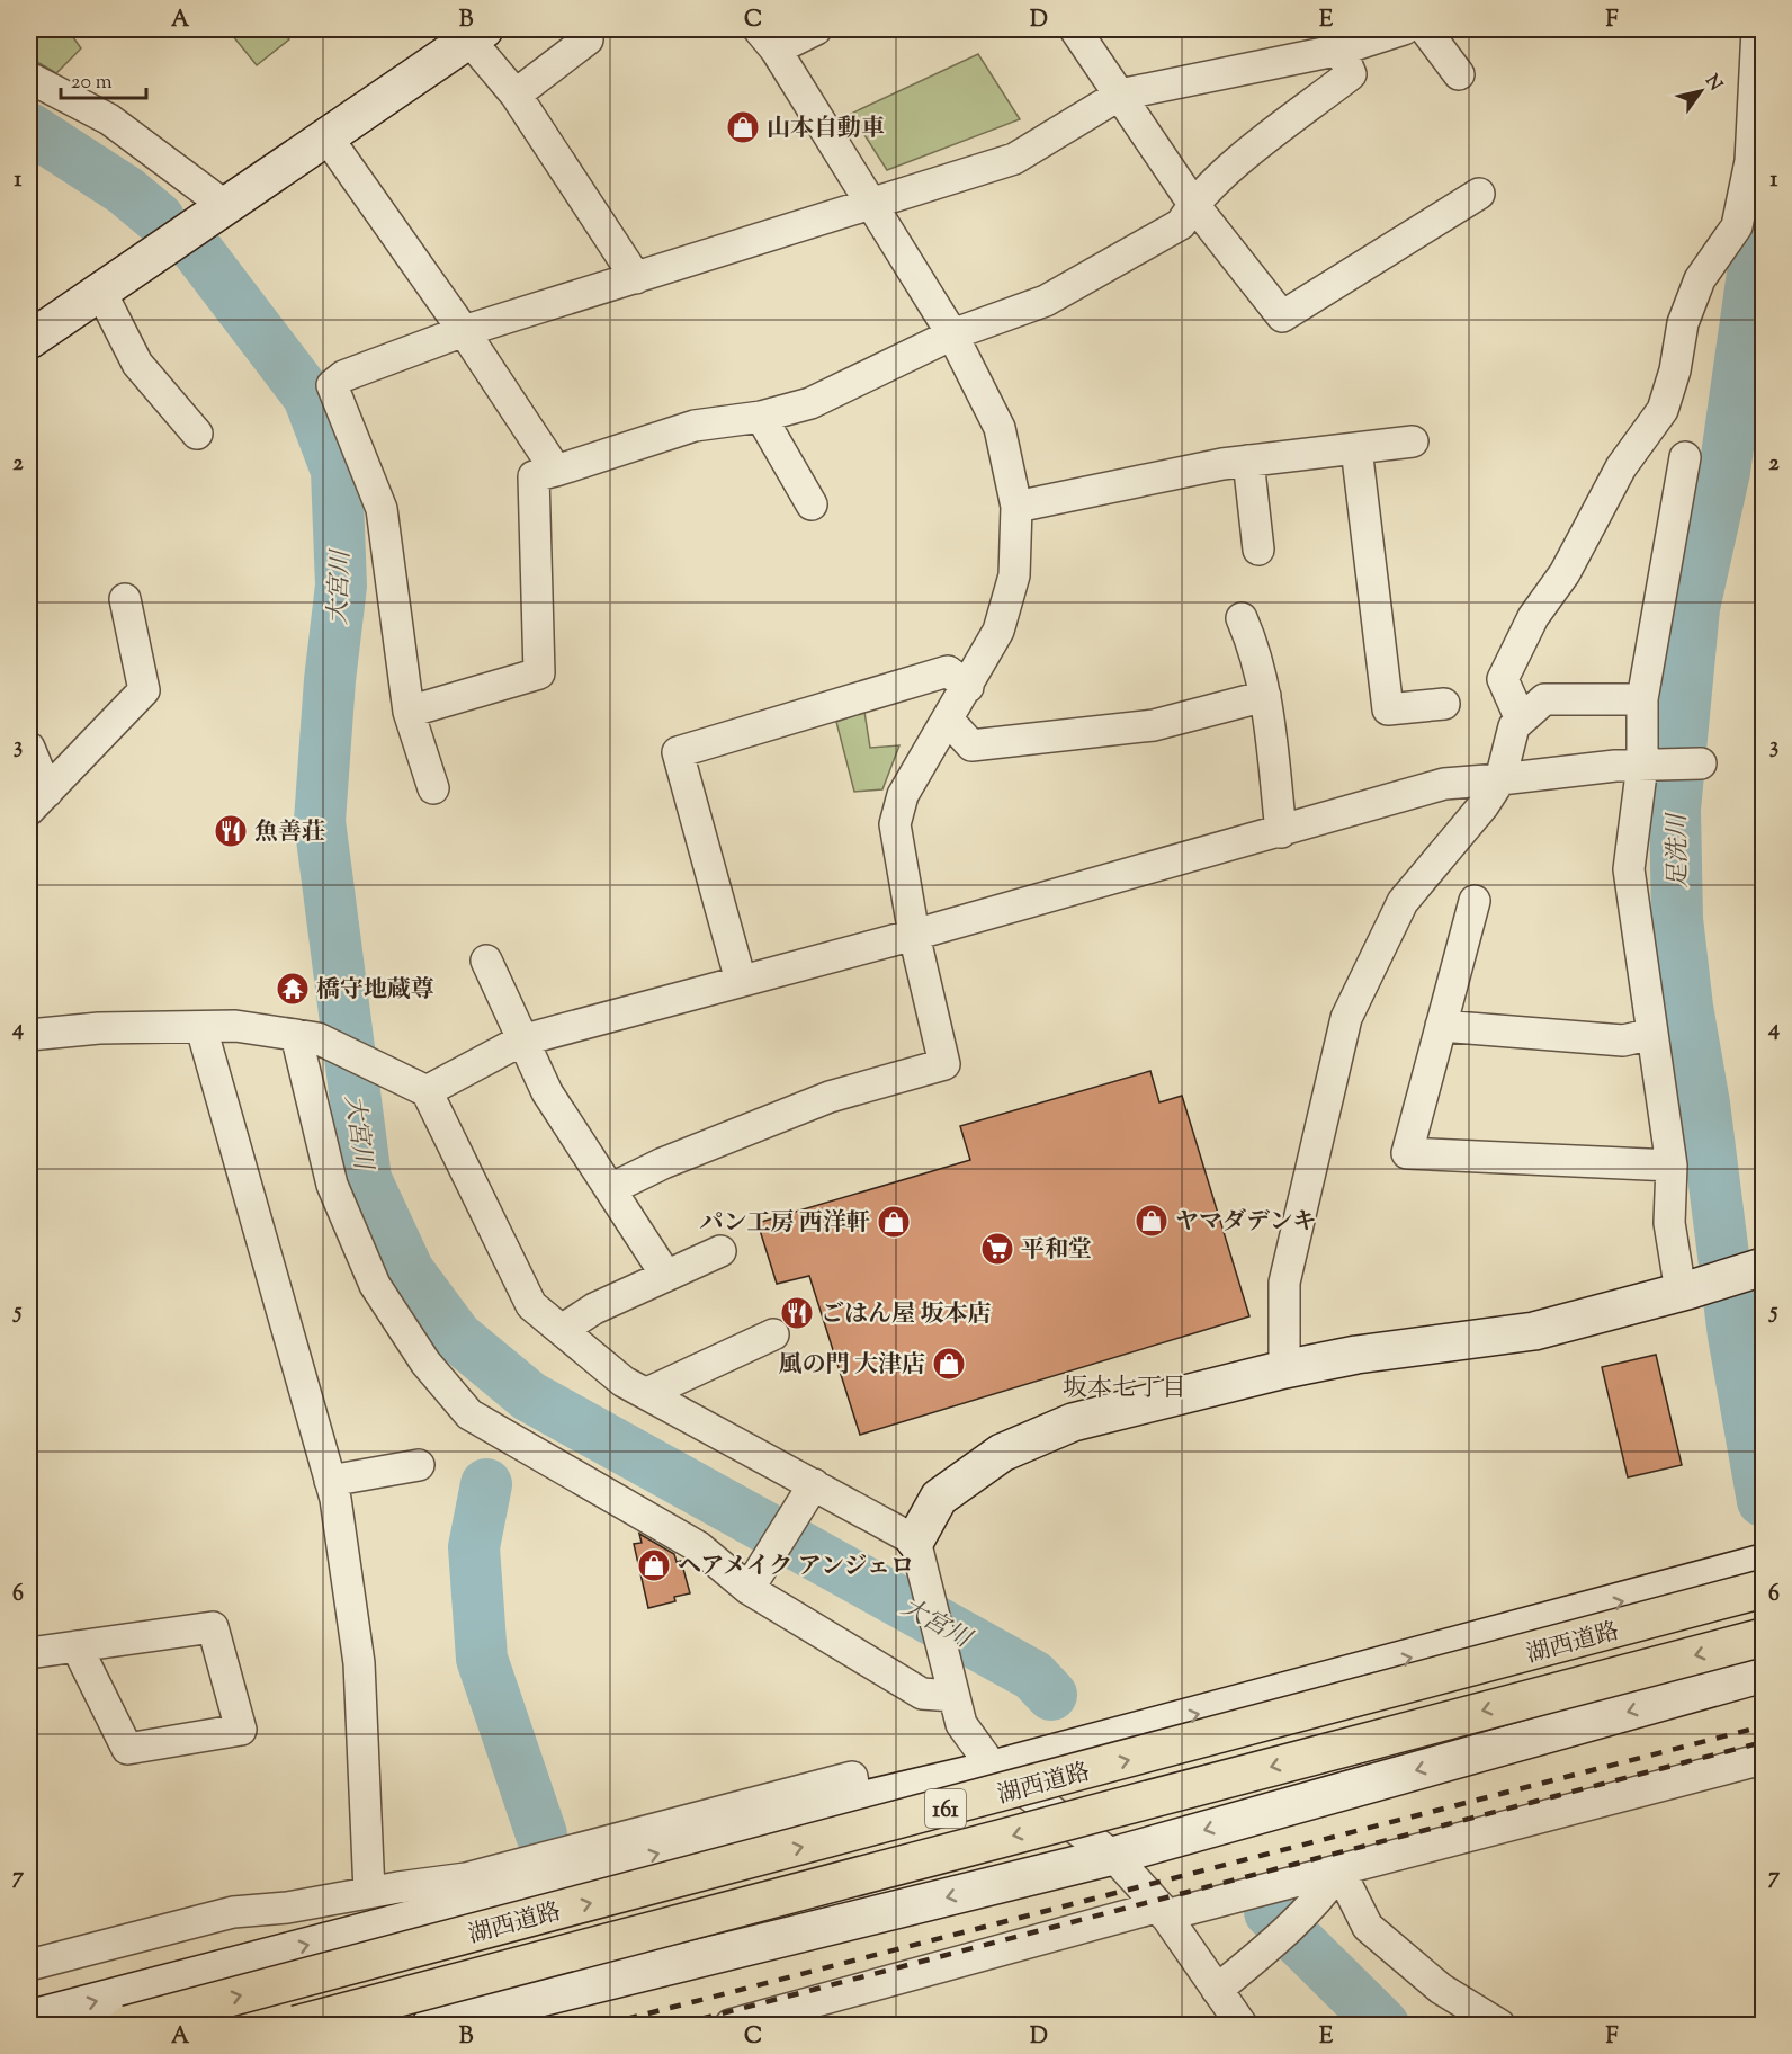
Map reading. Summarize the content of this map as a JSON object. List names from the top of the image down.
{
  "streets": {
    "highway": ["湖西道路", "161"]
  },
  "districts": ["坂本七丁目"],
  "water": ["大宮川", "足洗川"],
  "places": {
    "shop": [
      "山本自動車",
      "ヤマダデンキ",
      "パン工房 西洋軒",
      "風の門 大津店",
      "ヘアメイク アンジェロ"
    ],
    "restaurant": ["魚善荘", "ごはん屋 坂本店"],
    "temple": ["橋守地蔵尊"],
    "supermarket": ["平和堂"]
  },
  "scale_bar": "20 m",
  "north": "top right",
  "grid": {
    "columns": [
      "A",
      "B",
      "C",
      "D",
      "E",
      "F"
    ],
    "rows": [
      "1",
      "2",
      "3",
      "4",
      "5",
      "6",
      "7"
    ]
  }
}
